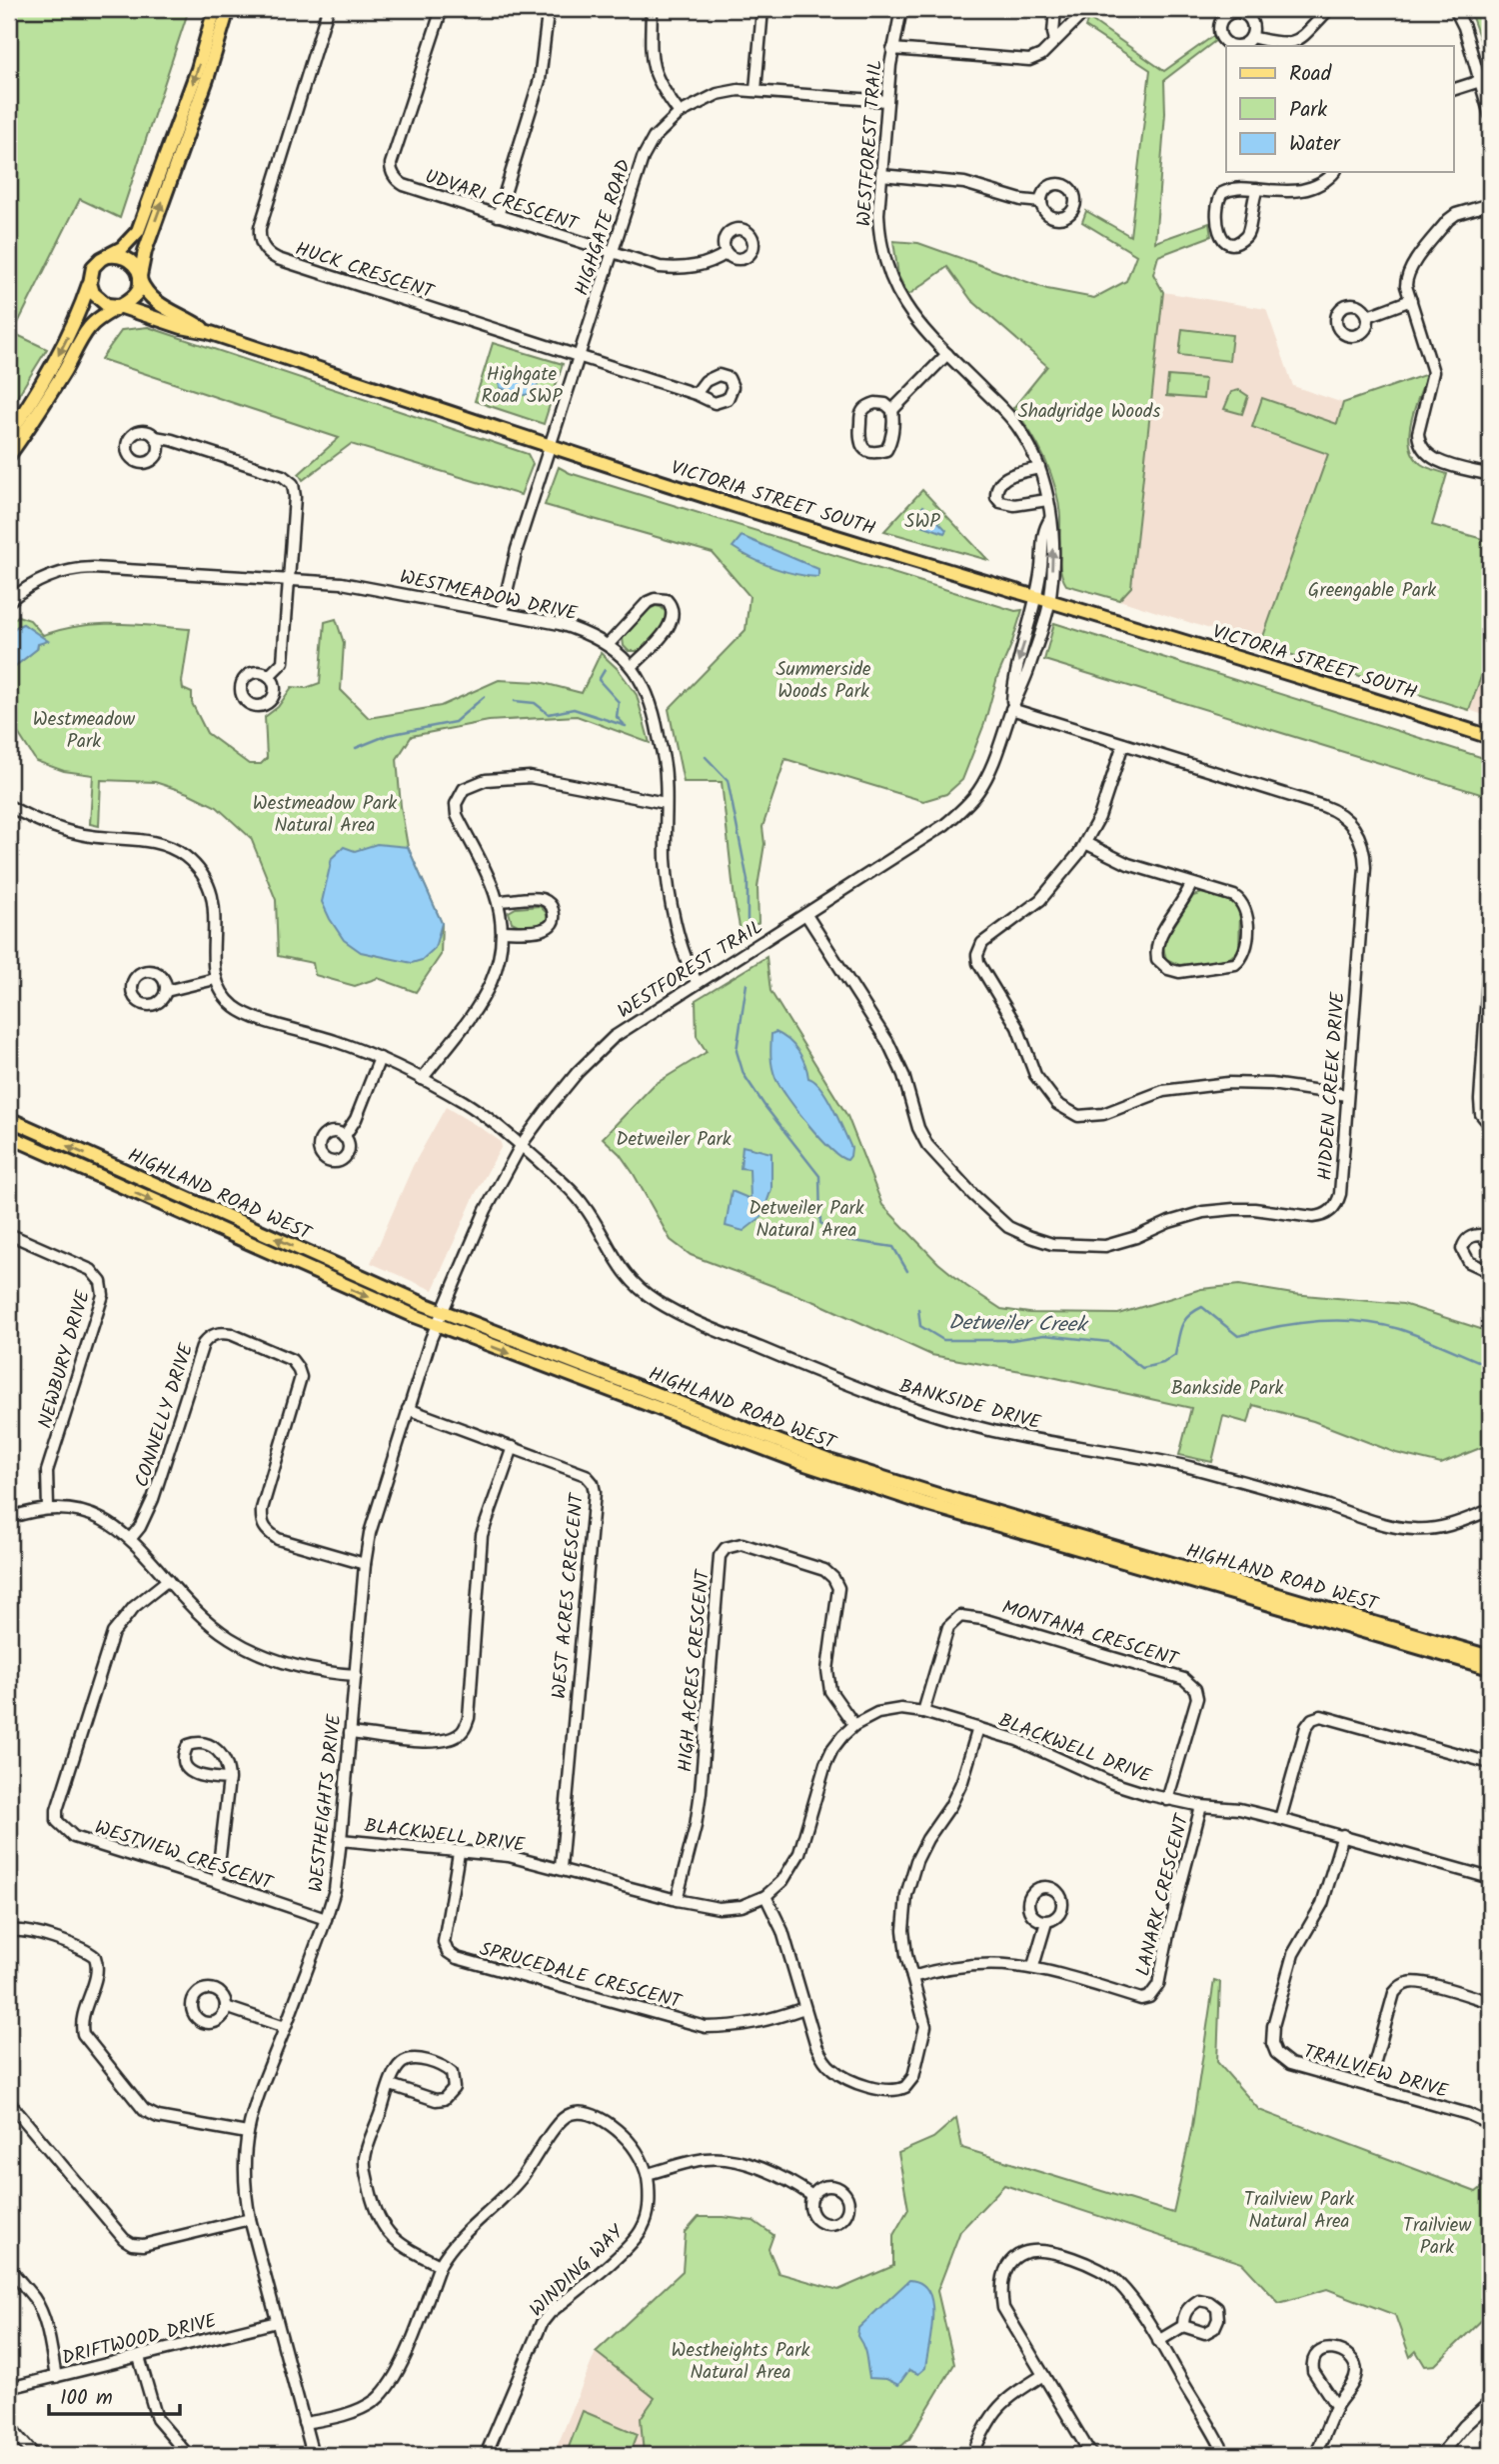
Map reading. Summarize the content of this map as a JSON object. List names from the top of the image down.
{
  "streets": {
    "main road": ["VICTORIA STREET SOUTH", "HIGHLAND ROAD WEST"],
    "street": [
      "WESTFOREST TRAIL",
      "UDVARI CRESCENT",
      "HIGHGATE ROAD",
      "HUCK CRESCENT",
      "WESTMEADOW DRIVE",
      "HIDDEN CREEK DRIVE",
      "NEWBURY DRIVE",
      "BANKSIDE DRIVE",
      "CONNELLY DRIVE",
      "WEST ACRES CRESCENT",
      "MONTANA CRESCENT",
      "HIGH ACRES CRESCENT",
      "BLACKWELL DRIVE",
      "WESTHEIGHTS DRIVE",
      "WESTVIEW CRESCENT",
      "LANARK CRESCENT",
      "SPRUCEDALE CRESCENT",
      "TRAILVIEW DRIVE",
      "WINDING WAY",
      "DRIFTWOOD DRIVE"
    ]
  },
  "crossings": [
    ["WESTFOREST TRAIL", "HIGHGATE ROAD"],
    ["WESTFOREST TRAIL", "VICTORIA STREET SOUTH"],
    ["WESTFOREST TRAIL", "WESTMEADOW DRIVE"],
    ["WESTFOREST TRAIL", "HIDDEN CREEK DRIVE"],
    ["WESTFOREST TRAIL", "HIGHLAND ROAD WEST"],
    ["WESTFOREST TRAIL", "BANKSIDE DRIVE"],
    ["WESTFOREST TRAIL", "WESTHEIGHTS DRIVE"],
    ["UDVARI CRESCENT", "HIGHGATE ROAD"],
    ["HIGHGATE ROAD", "HUCK CRESCENT"],
    ["HIGHGATE ROAD", "VICTORIA STREET SOUTH"],
    ["HIGHGATE ROAD", "WESTMEADOW DRIVE"],
    ["HIGHLAND ROAD WEST", "WESTHEIGHTS DRIVE"],
    ["CONNELLY DRIVE", "WESTHEIGHTS DRIVE"],
    ["WEST ACRES CRESCENT", "BLACKWELL DRIVE"],
    ["WEST ACRES CRESCENT", "WESTHEIGHTS DRIVE"],
    ["MONTANA CRESCENT", "BLACKWELL DRIVE"],
    ["HIGH ACRES CRESCENT", "BLACKWELL DRIVE"],
    ["BLACKWELL DRIVE", "WESTHEIGHTS DRIVE"],
    ["BLACKWELL DRIVE", "LANARK CRESCENT"],
    ["BLACKWELL DRIVE", "SPRUCEDALE CRESCENT"],
    ["BLACKWELL DRIVE", "TRAILVIEW DRIVE"],
    ["WESTHEIGHTS DRIVE", "WESTVIEW CRESCENT"],
    ["WESTHEIGHTS DRIVE", "DRIFTWOOD DRIVE"]
  ],
  "water": ["Detweiler Creek"],
  "parks": [
    "Highgate Road SWP",
    "Shadyridge Woods",
    "SWP",
    "Greengable Park",
    "Summerside Woods Park",
    "Westmeadow Park",
    "Westmeadow Park Natural Area",
    "Detweiler Park",
    "Detweiler Park Natural Area",
    "Bankside Park",
    "Trailview Park Natural Area",
    "Trailview Park",
    "Westheights Park Natural Area"
  ],
  "legend": ["Road", "Park", "Water"],
  "scale_bar": "100 m"
}
